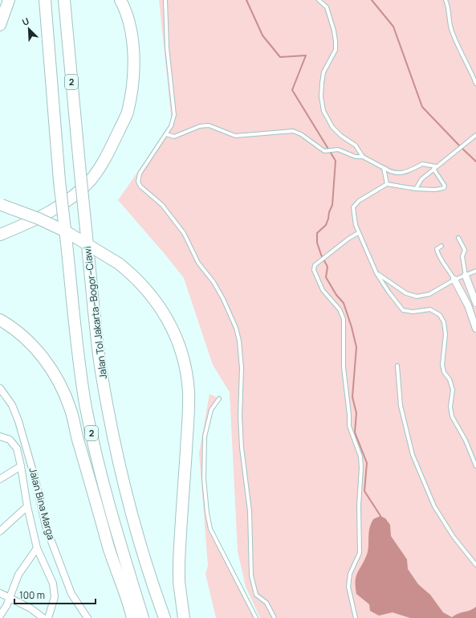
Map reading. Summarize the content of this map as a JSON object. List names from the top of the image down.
{
  "streets": {
    "highway": ["2", "Jalan Tol Jakarta–Bogor–Ciawi"],
    "street": ["Jalan Bina Marga"]
  },
  "scale_bar": "100 m",
  "north": "top left"
}
